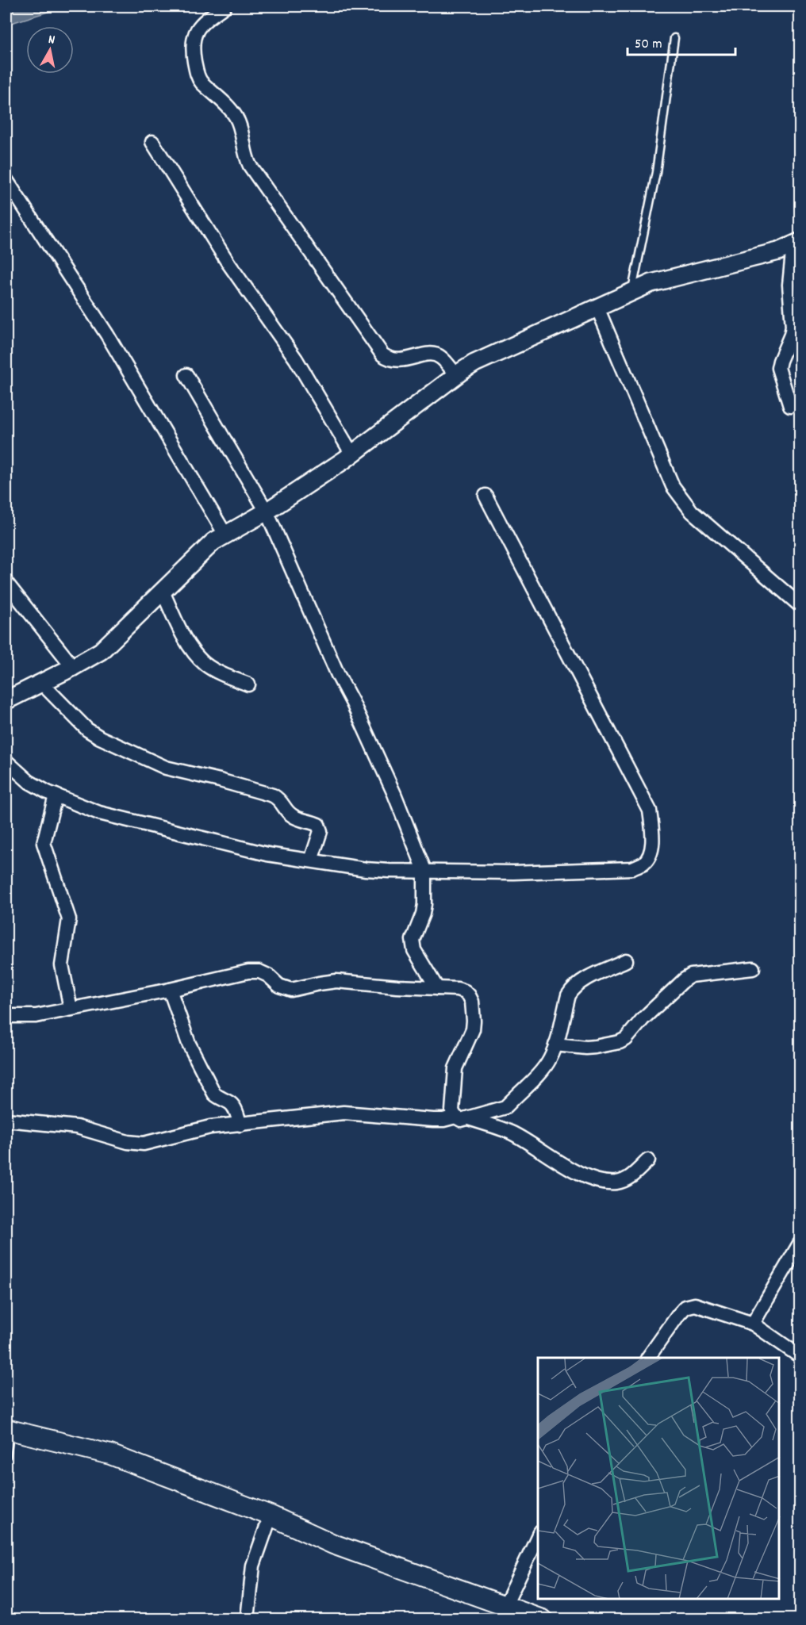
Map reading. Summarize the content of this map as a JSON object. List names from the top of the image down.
{
  "scale_bar": "50 m",
  "north": "top"
}
